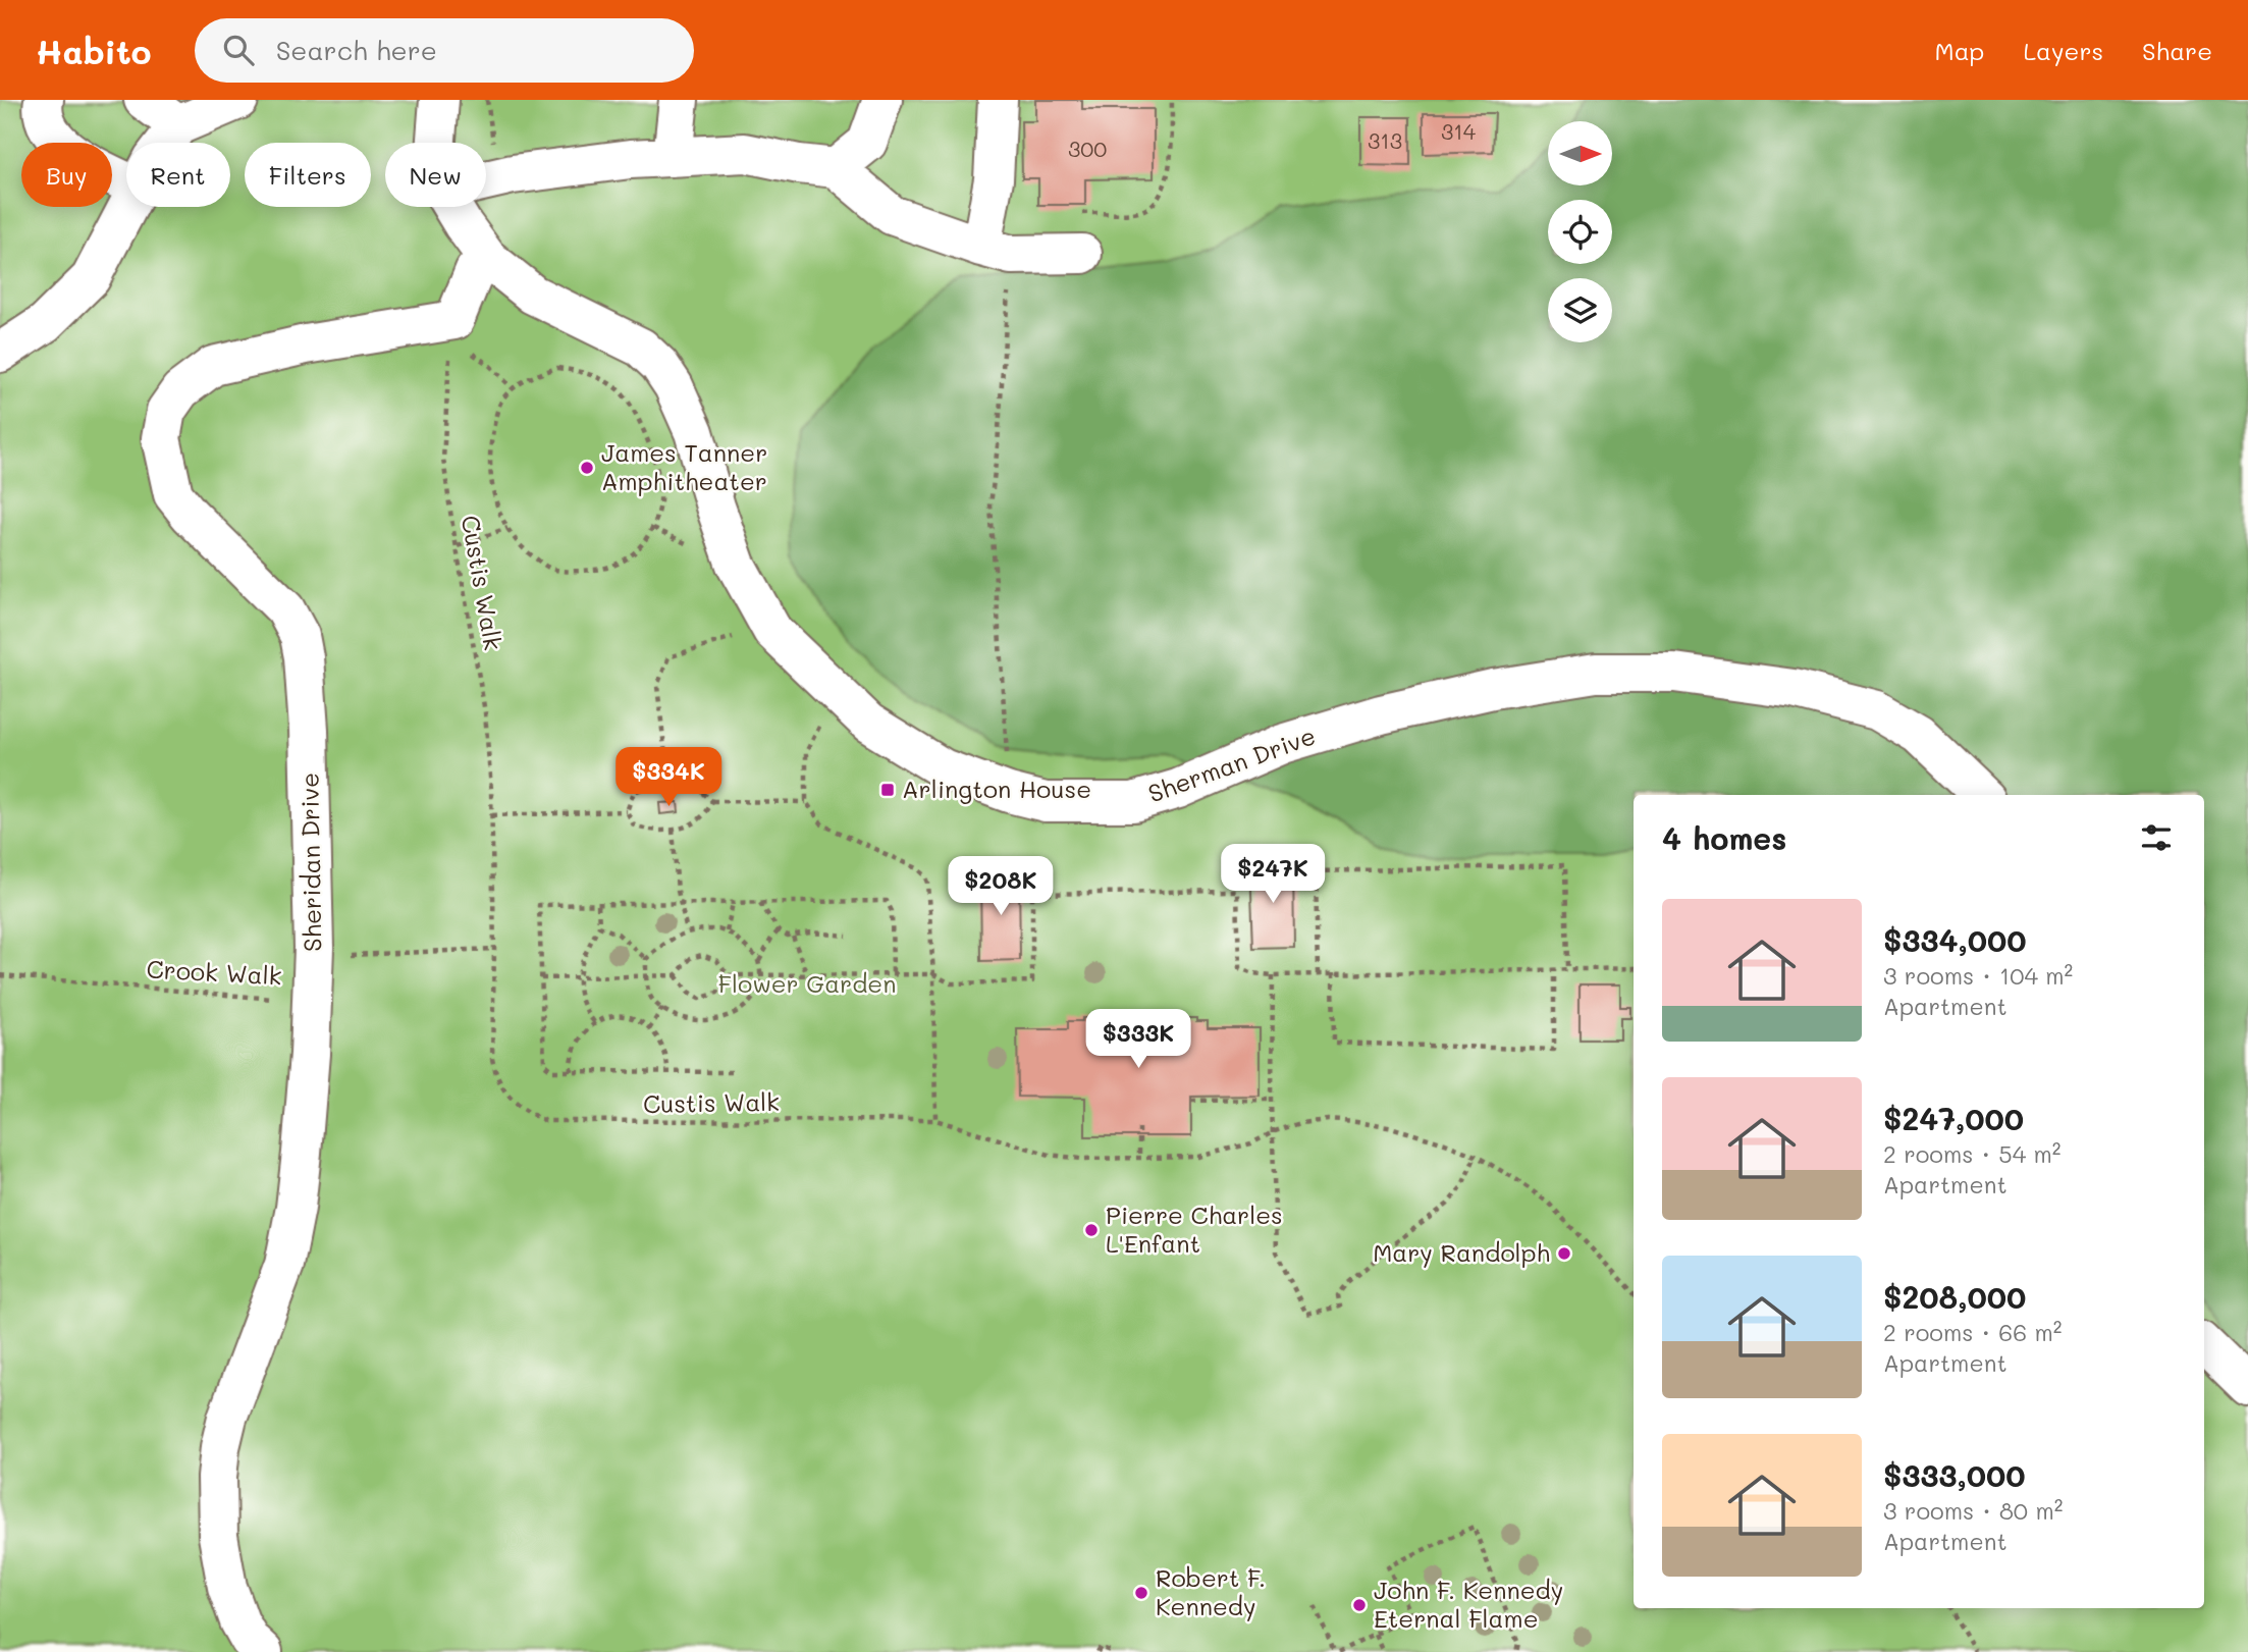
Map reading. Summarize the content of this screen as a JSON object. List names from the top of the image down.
{
  "streets": {
    "lane": ["Sherman Drive", "Sheridan Drive"],
    "path": ["Custis Walk", "Crook Walk"]
  },
  "crossings": [
    ["Custis Walk", "Sheridan Drive"],
    ["Custis Walk", "Crook Walk"],
    ["Sheridan Drive", "Crook Walk"]
  ],
  "parks": ["Flower Garden"],
  "places": {
    "other": [
      "James Tanner Amphitheater",
      "Pierre Charles L'Enfant",
      "Mary Randolph",
      "Robert F. Kennedy",
      "John F. Kennedy Eternal Flame"
    ],
    "transit": ["Arlington House"]
  },
  "house_numbers": ["314", "313", "300"],
  "north": "right",
  "page": {
    "header": "Habito",
    "search": "Search here",
    "nav": ["Map", "Layers", "Share"],
    "chip": [
      "Buy",
      "Rent",
      "Filters",
      "New"
    ],
    "price": [
      "$334K",
      "$247K",
      "$208K",
      "$333K"
    ],
    "heading": "4 homes",
    "list": [
      {
        "name": "$334,000",
        "note": "3 rooms · 104 m² · Apartment"
      },
      {
        "name": "$247,000",
        "note": "2 rooms · 54 m² · Apartment"
      },
      {
        "name": "$208,000",
        "note": "2 rooms · 66 m² · Apartment"
      },
      {
        "name": "$333,000",
        "note": "3 rooms · 80 m² · Apartment"
      }
    ]
  }
}
